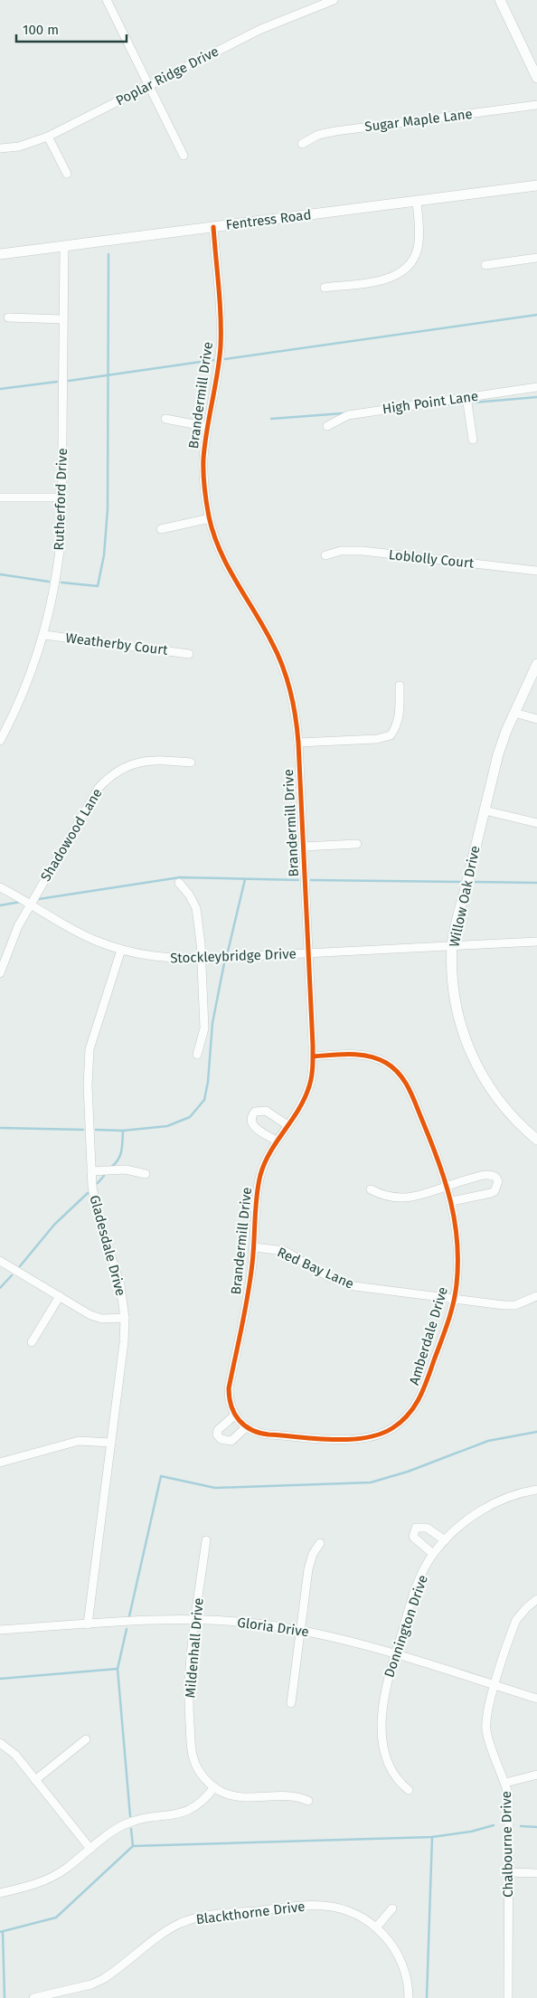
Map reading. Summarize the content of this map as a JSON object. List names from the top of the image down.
{
  "streets": {
    "street": [
      "Poplar Ridge Drive",
      "Sugar Maple Lane",
      "Fentress Road",
      "Brandermill Drive",
      "High Point Lane",
      "Rutherford Drive",
      "Loblolly Court",
      "Weatherby Court",
      "Shadowood Lane",
      "Willow Oak Drive",
      "Stockleybridge Drive",
      "Gladesdale Drive",
      "Red Bay Lane",
      "Amberdale Drive",
      "Donnington Drive",
      "Gloria Drive",
      "Mildenhall Drive",
      "Chalbourne Drive",
      "Blackthorne Drive"
    ]
  },
  "crossings": [
    ["Fentress Road", "Brandermill Drive"],
    ["Fentress Road", "Rutherford Drive"],
    ["Brandermill Drive", "Stockleybridge Drive"],
    ["Brandermill Drive", "Red Bay Lane"],
    ["Brandermill Drive", "Amberdale Drive"],
    ["Rutherford Drive", "Weatherby Court"],
    ["Shadowood Lane", "Stockleybridge Drive"],
    ["Willow Oak Drive", "Stockleybridge Drive"],
    ["Stockleybridge Drive", "Gladesdale Drive"],
    ["Gladesdale Drive", "Gloria Drive"],
    ["Red Bay Lane", "Amberdale Drive"],
    ["Donnington Drive", "Gloria Drive"],
    ["Gloria Drive", "Mildenhall Drive"],
    ["Gloria Drive", "Chalbourne Drive"]
  ],
  "scale_bar": "100 m"
}
